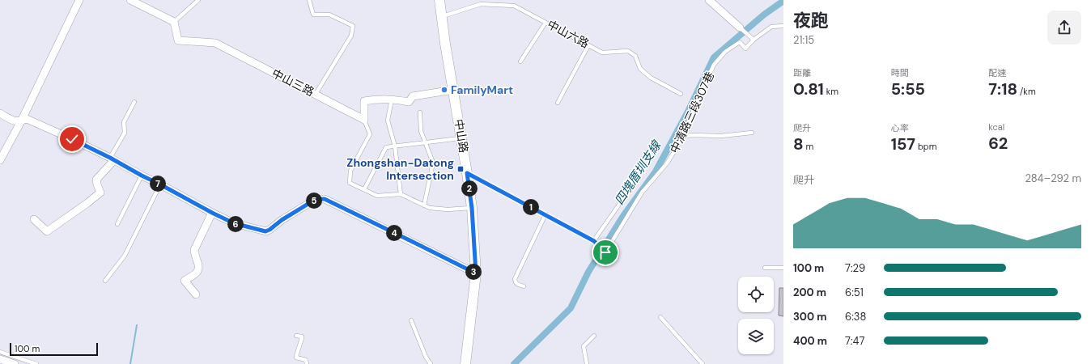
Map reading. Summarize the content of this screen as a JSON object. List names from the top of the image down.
{
  "streets": {
    "main road": ["中山路"],
    "street": ["中山三路"],
    "lane": ["中山六路", "中清路三段307巷"]
  },
  "crossings": [
    ["中山六路", "中山路"]
  ],
  "water": ["四塊厝圳支線"],
  "places": {
    "other": ["FamilyMart"],
    "transit": ["Zhongshan-Datong Intersection"]
  },
  "scale_bar": "100 m",
  "page": {
    "heading": ["夜跑", "21:15"],
    "stats": [
      ["距離", "0.81 km"],
      ["時間", "5:55"],
      ["配速", "7:18 /km"],
      ["爬升", "8 m"],
      ["心率", "157 bpm"],
      ["kcal", "62"]
    ],
    "chart": ["爬升", "284–292 m"],
    "pins": [
      "7",
      "2",
      "5",
      "1",
      "6",
      "4",
      "3"
    ],
    "list": [
      {
        "name": "100 m",
        "note": "7:29"
      },
      {
        "name": "200 m",
        "note": "6:51"
      },
      {
        "name": "300 m",
        "note": "6:38"
      },
      {
        "name": "400 m",
        "note": "7:47"
      }
    ],
    "scale": "100 m"
  }
}
